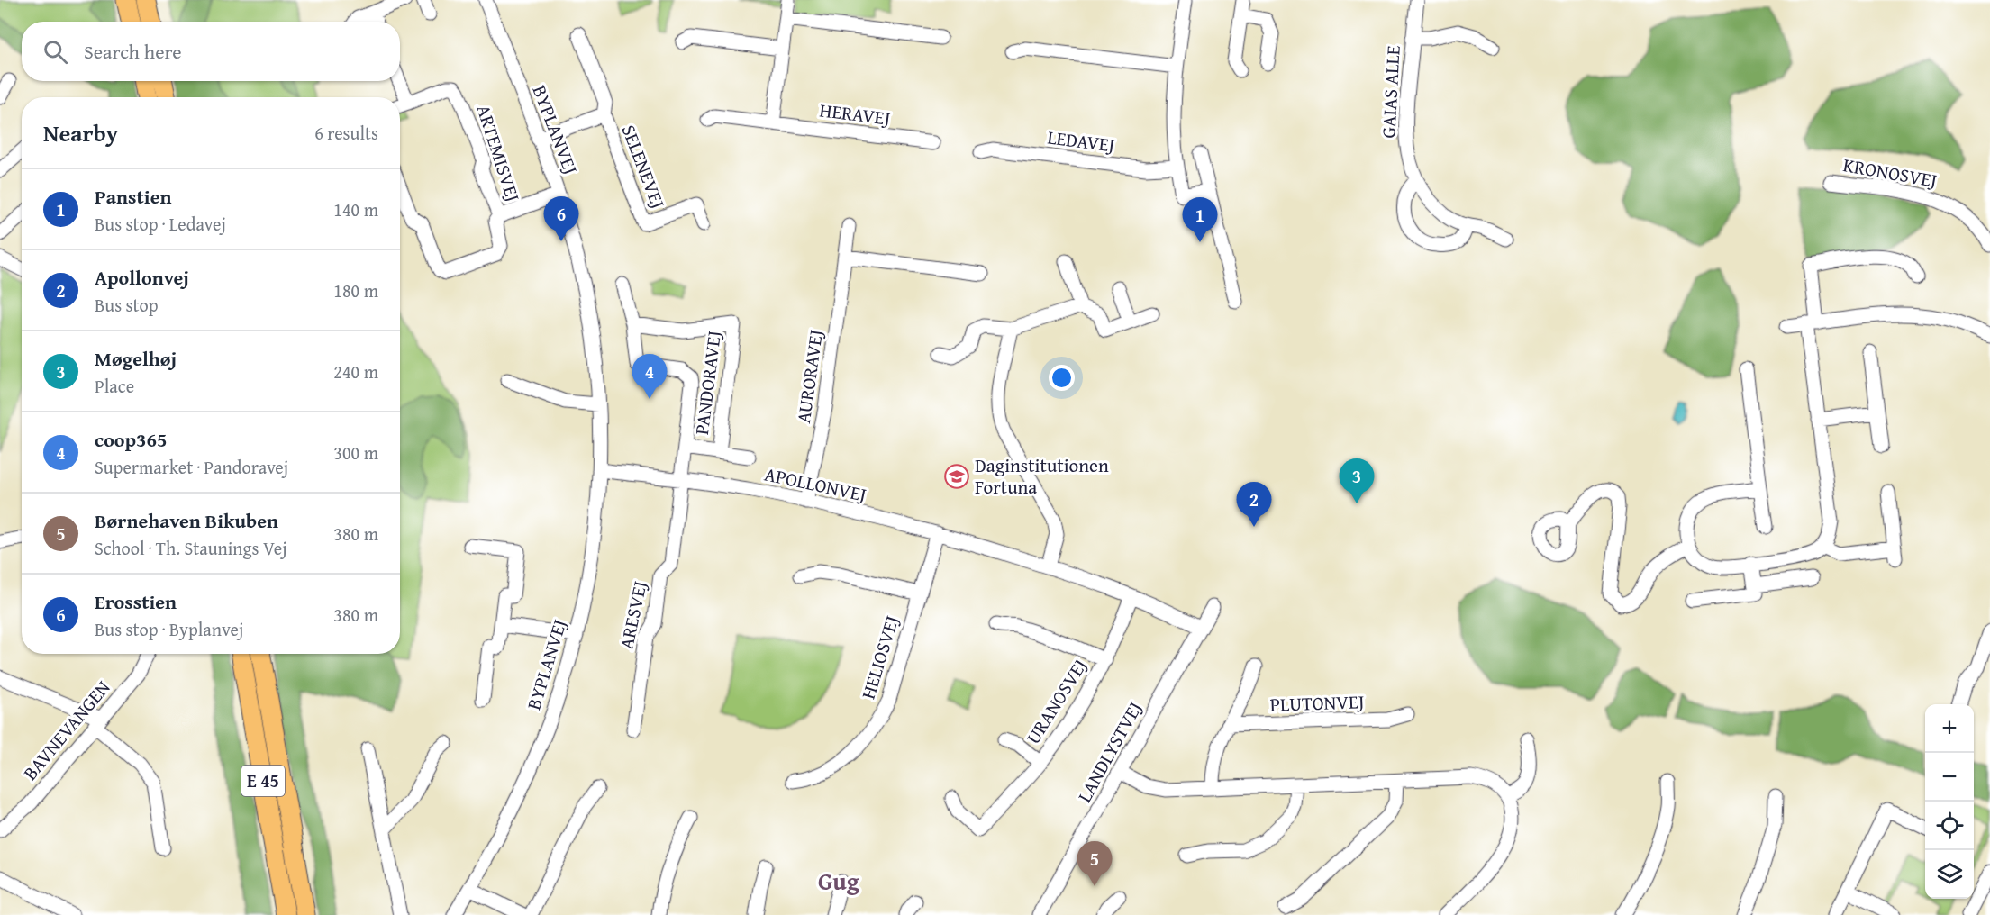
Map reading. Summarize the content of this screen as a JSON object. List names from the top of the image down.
{
  "streets": {
    "highway": ["E 45"],
    "street": [
      "GAIAS ALLE",
      "HERAVEJ",
      "BYPLANVEJ",
      "LEDAVEJ",
      "ARTEMISVEJ",
      "SELENEVEJ",
      "KRONOSVEJ",
      "AURORAVEJ",
      "PANDORAVEJ",
      "APOLLONVEJ",
      "ARESVEJ",
      "HELIOSVEJ",
      "URANOSVEJ",
      "PLUTONVEJ",
      "BAVNEVANGEN",
      "LANDLYSTVEJ"
    ]
  },
  "crossings": [
    ["BYPLANVEJ", "ARTEMISVEJ"],
    ["BYPLANVEJ", "SELENEVEJ"],
    ["BYPLANVEJ", "APOLLONVEJ"],
    ["AURORAVEJ", "APOLLONVEJ"],
    ["PANDORAVEJ", "APOLLONVEJ"],
    ["PANDORAVEJ", "ARESVEJ"],
    ["APOLLONVEJ", "ARESVEJ"],
    ["APOLLONVEJ", "HELIOSVEJ"],
    ["APOLLONVEJ", "URANOSVEJ"],
    ["APOLLONVEJ", "LANDLYSTVEJ"]
  ],
  "districts": ["Gug"],
  "places": {
    "school or university": ["Daginstitutionen Fortuna"]
  },
  "page": {
    "search": "Search here",
    "heading": ["Nearby", "6 results"],
    "list": [
      {
        "mark": "1",
        "name": "Panstien",
        "note": "Bus stop · Ledavej",
        "value": "140 m"
      },
      {
        "mark": "2",
        "name": "Apollonvej",
        "note": "Bus stop",
        "value": "180 m"
      },
      {
        "mark": "3",
        "name": "Møgelhøj",
        "note": "Place",
        "value": "240 m"
      },
      {
        "mark": "4",
        "name": "coop365",
        "note": "Supermarket · Pandoravej",
        "value": "300 m"
      },
      {
        "mark": "5",
        "name": "Børnehaven Bikuben",
        "note": "School · Th. Staunings Vej",
        "value": "380 m"
      },
      {
        "mark": "6",
        "name": "Erosstien",
        "note": "Bus stop · Byplanvej",
        "value": "380 m"
      }
    ],
    "pins": [
      "6",
      "1",
      "4",
      "3",
      "2",
      "5"
    ],
    "map_buttons": ["+", "−"]
  }
}
